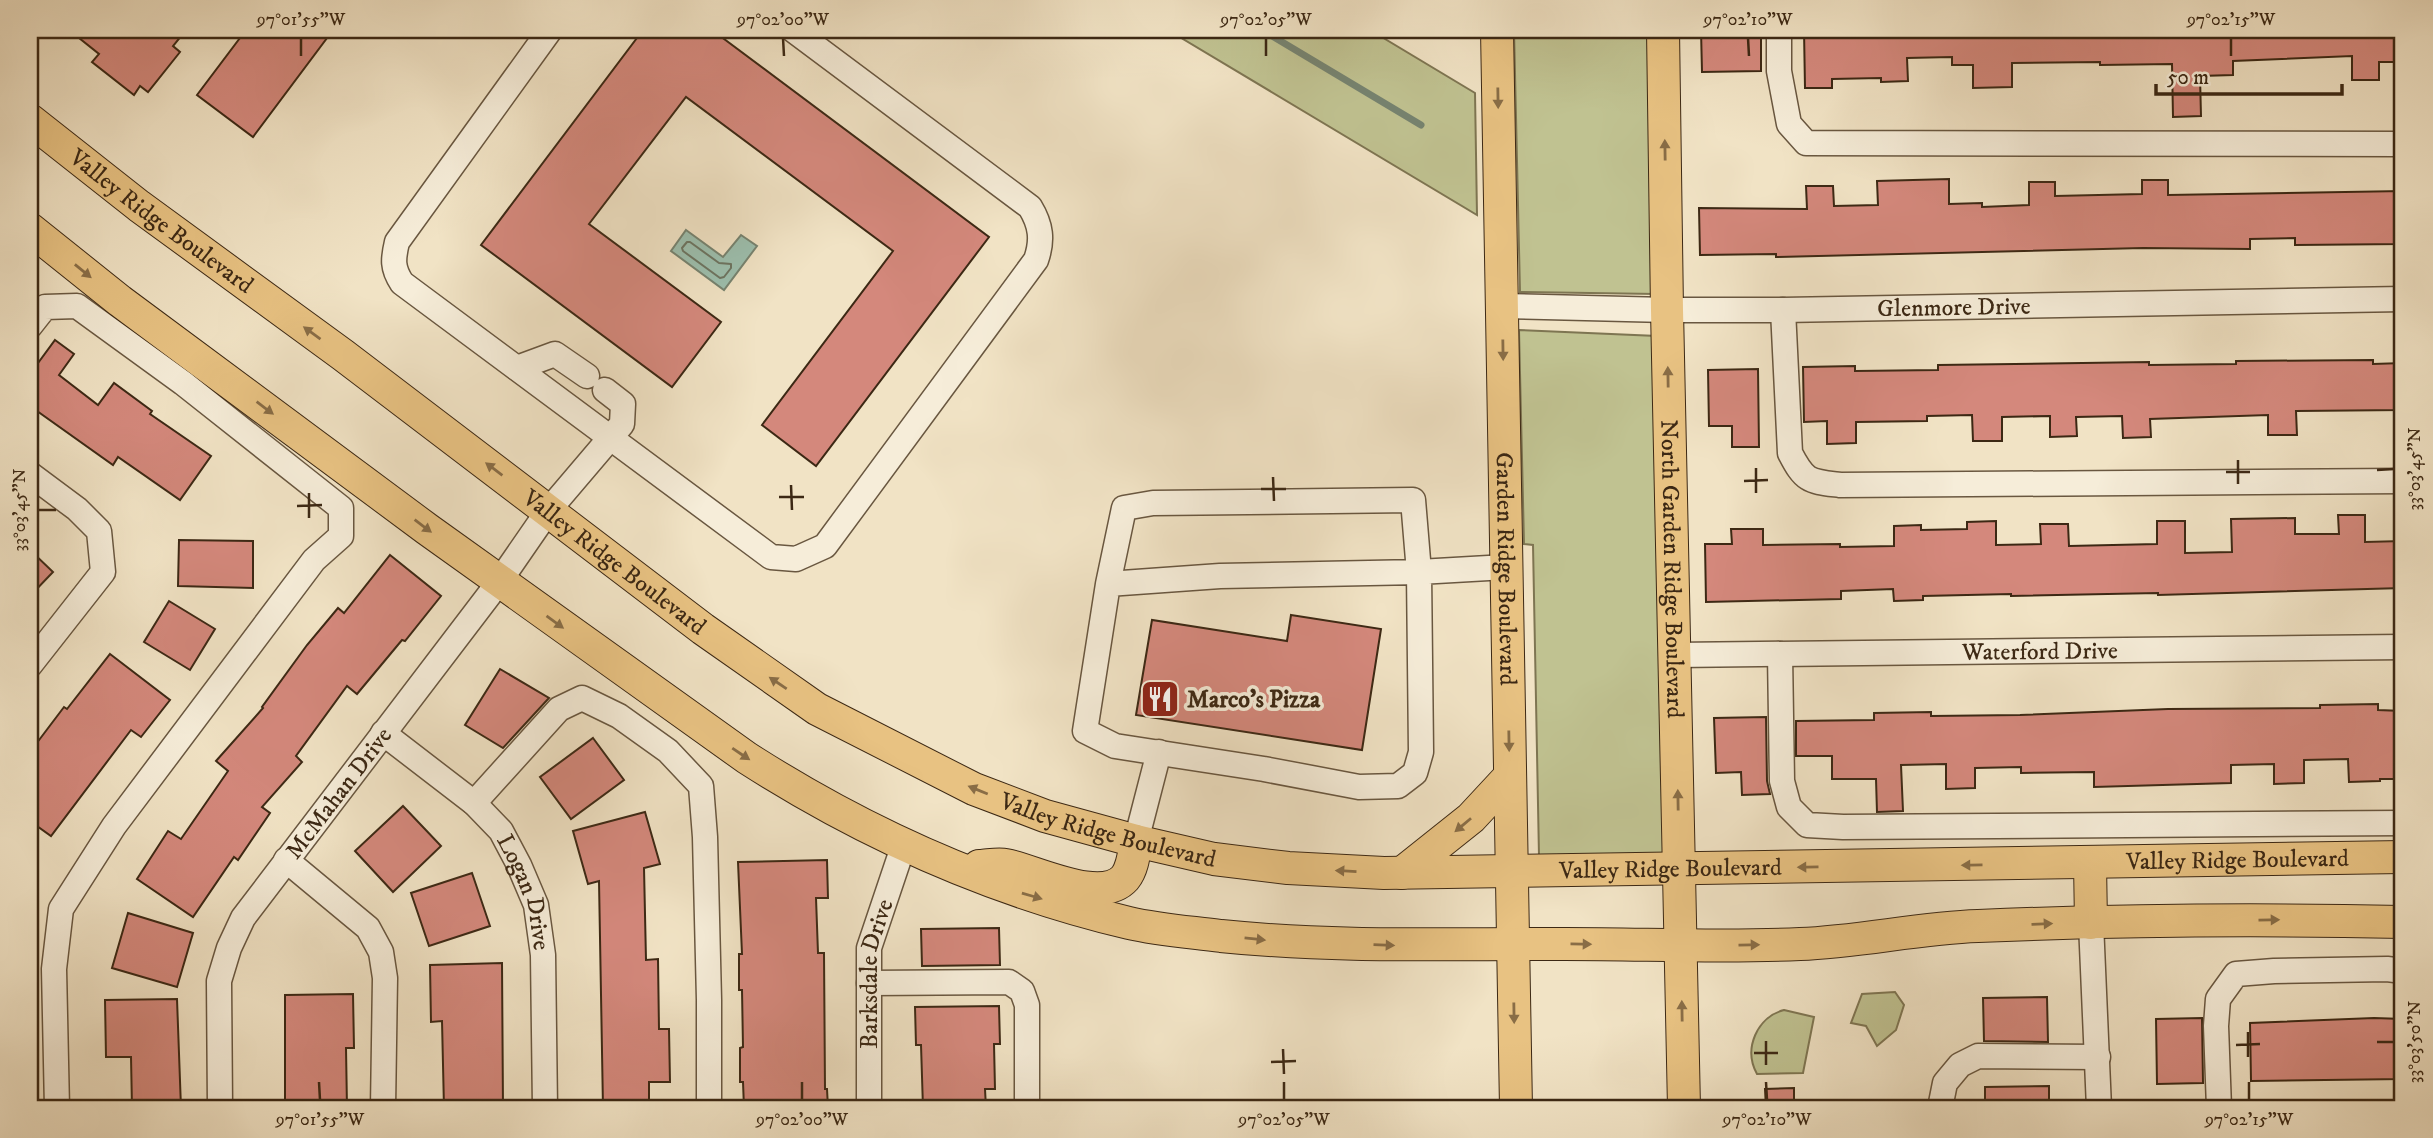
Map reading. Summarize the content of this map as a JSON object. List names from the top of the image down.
{
  "streets": {
    "main road": ["Valley Ridge Boulevard", "Garden Ridge Boulevard", "North Garden Ridge Boulevard"],
    "street": [
      "Glenmore Drive",
      "Waterford Drive",
      "McMahan Drive",
      "Logan Drive",
      "Barksdale Drive"
    ]
  },
  "crossings": [
    ["Valley Ridge Boulevard", "Garden Ridge Boulevard"],
    ["Valley Ridge Boulevard", "North Garden Ridge Boulevard"],
    ["Valley Ridge Boulevard", "McMahan Drive"],
    ["Glenmore Drive", "Garden Ridge Boulevard"],
    ["Glenmore Drive", "North Garden Ridge Boulevard"],
    ["North Garden Ridge Boulevard", "Waterford Drive"],
    ["McMahan Drive", "Logan Drive"]
  ],
  "one_way": ["Garden Ridge Boulevard", "North Garden Ridge Boulevard"],
  "places": {
    "restaurant": ["Marco's Pizza"]
  },
  "scale_bar": "50 m",
  "coordinates": [
    "97°01'55\"W",
    "97°02'00\"W",
    "97°02'05\"W",
    "97°02'10\"W",
    "97°02'15\"W",
    "33°03'45\"N",
    "33°03'50\"N"
  ]
}
